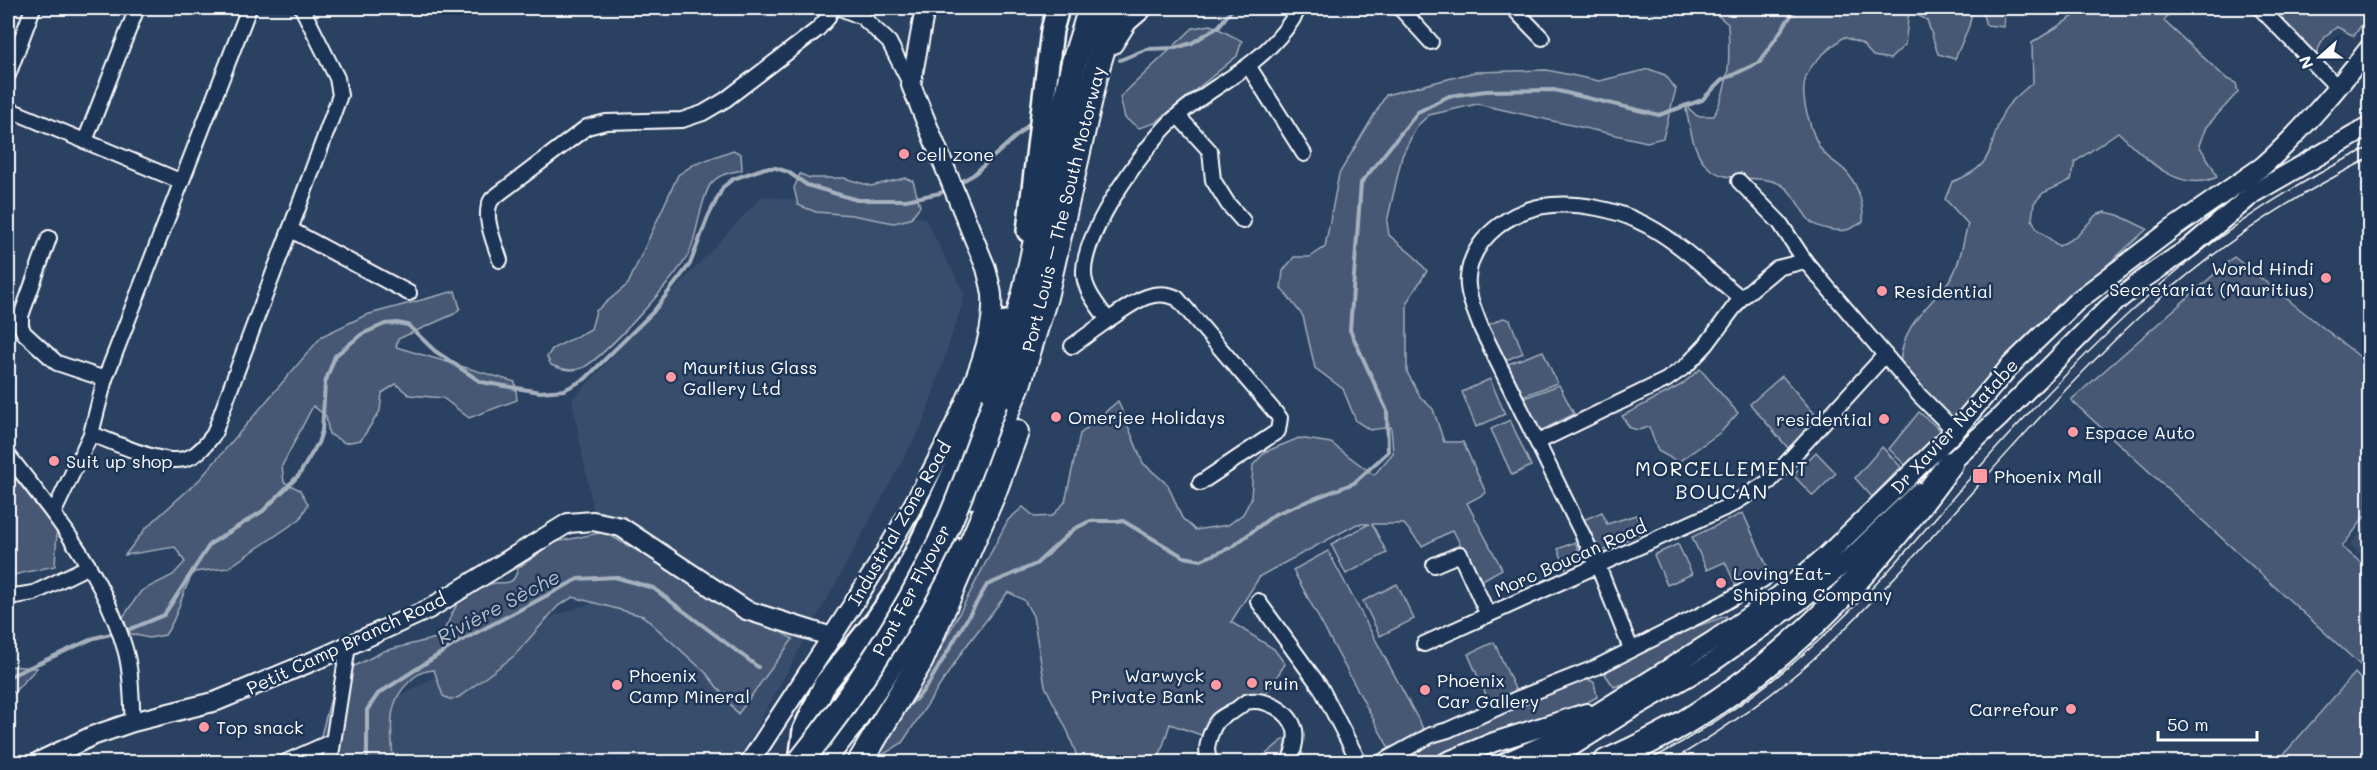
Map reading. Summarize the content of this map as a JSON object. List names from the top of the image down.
{
  "streets": {
    "highway": ["Port Louis – The South Motorway", "Pont Fer Flyover"],
    "main road": ["Dr Xavier Natatabe", "Industrial Zone Road", "Petit Camp Branch Road"],
    "street": ["Morc Boucan Road"]
  },
  "crossings": [
    ["Port Louis – The South Motorway", "Pont Fer Flyover"],
    ["Industrial Zone Road", "Petit Camp Branch Road"]
  ],
  "districts": ["MORCELLEMENT BOUCAN"],
  "water": ["Rivière Sèche"],
  "places": {
    "other": [
      "cell zone",
      "World Hindi Secretariat (Mauritius)",
      "Residential",
      "Mauritius Glass Gallery Ltd",
      "Omerjee Holidays",
      "residential",
      "Espace Auto",
      "Suit up shop",
      "Loving Eat- Shipping Company",
      "ruin",
      "Phoenix Camp Mineral",
      "Warwyck Private Bank",
      "Phoenix Car Gallery",
      "Carrefour",
      "Top snack"
    ],
    "transit": ["Phoenix Mall"]
  },
  "scale_bar": "50 m",
  "north": "left"
}
